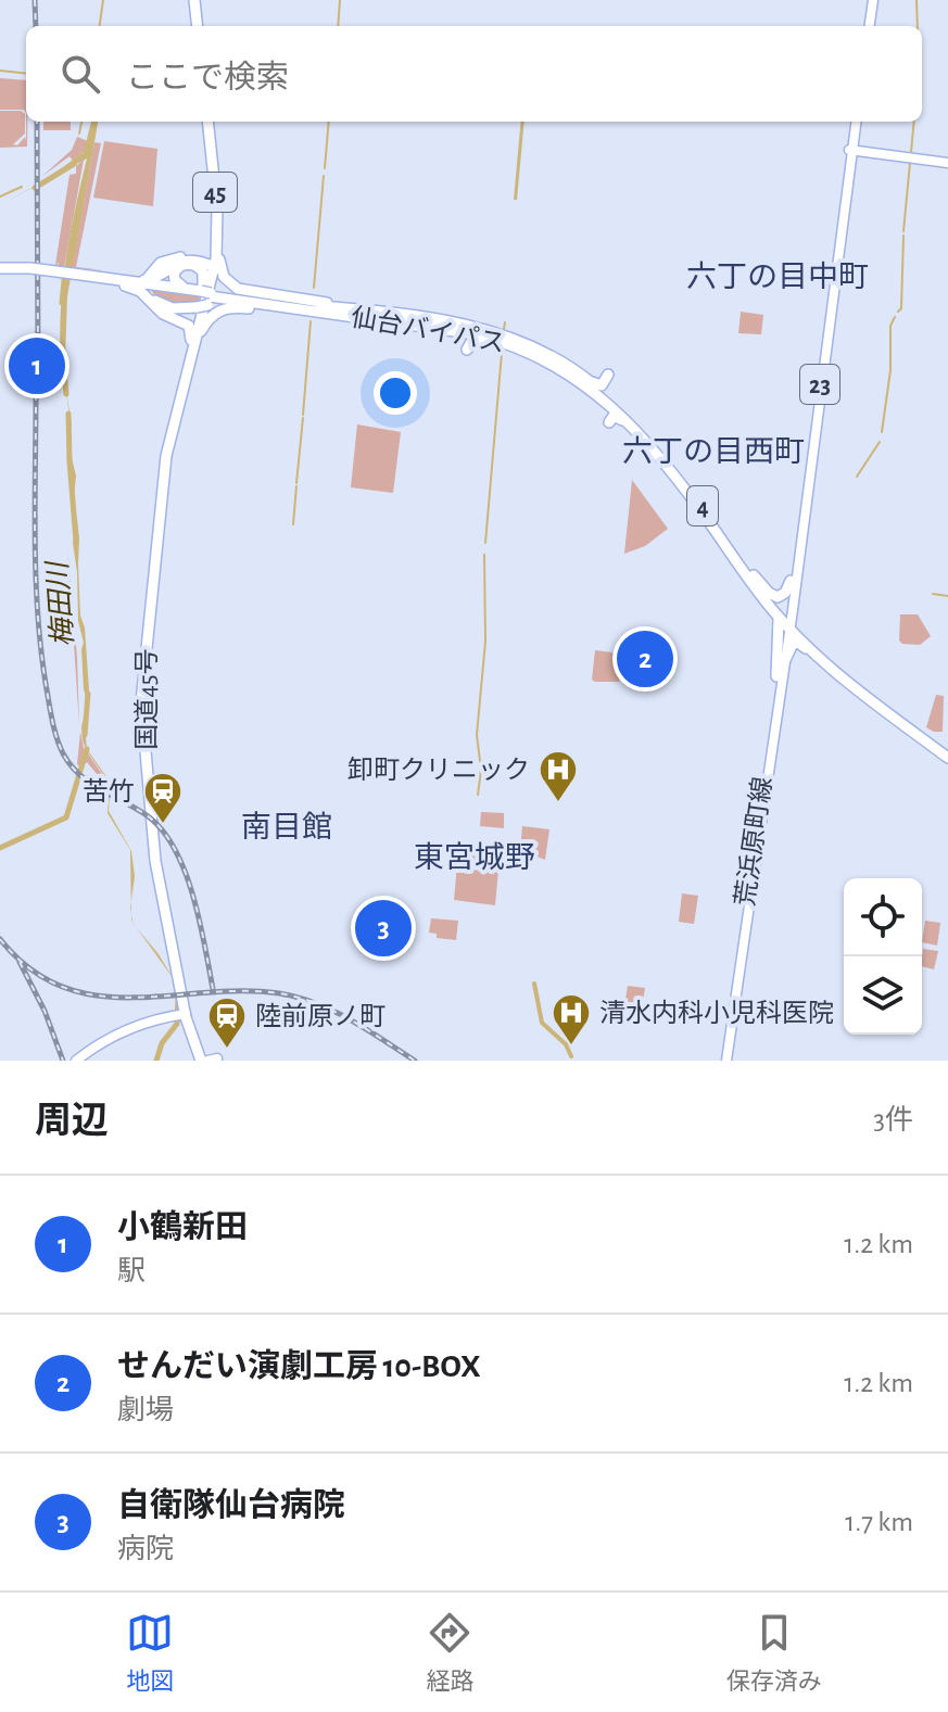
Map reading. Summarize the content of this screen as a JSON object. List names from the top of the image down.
{
  "streets": {
    "highway": [
      "45",
      "仙台バイパス",
      "4",
      "国道45号"
    ],
    "main road": ["23", "荒浜原町線"]
  },
  "crossings": [
    ["仙台バイパス", "23"],
    ["仙台バイパス", "4"],
    ["仙台バイパス", "国道45号"],
    ["仙台バイパス", "荒浜原町線"],
    ["23", "荒浜原町線"]
  ],
  "districts": [
    "六丁の目中町",
    "六丁の目西町",
    "南目館",
    "東宮城野"
  ],
  "water": ["梅田川"],
  "places": {
    "hospital": ["卸町クリニック", "清水内科小児科医院"],
    "station": ["苦竹", "陸前原ノ町"]
  },
  "page": {
    "search": "ここで検索",
    "pins": ["1", "2", "3"],
    "heading": ["周辺", "3件"],
    "list": [
      {
        "mark": "1",
        "name": "小鶴新田",
        "note": "駅",
        "value": "1.2 km"
      },
      {
        "mark": "2",
        "name": "せんだい演劇工房 10-BOX",
        "note": "劇場",
        "value": "1.2 km"
      },
      {
        "mark": "3",
        "name": "自衛隊仙台病院",
        "note": "病院",
        "value": "1.7 km"
      }
    ],
    "nav": ["地図", "経路", "保存済み"]
  }
}
